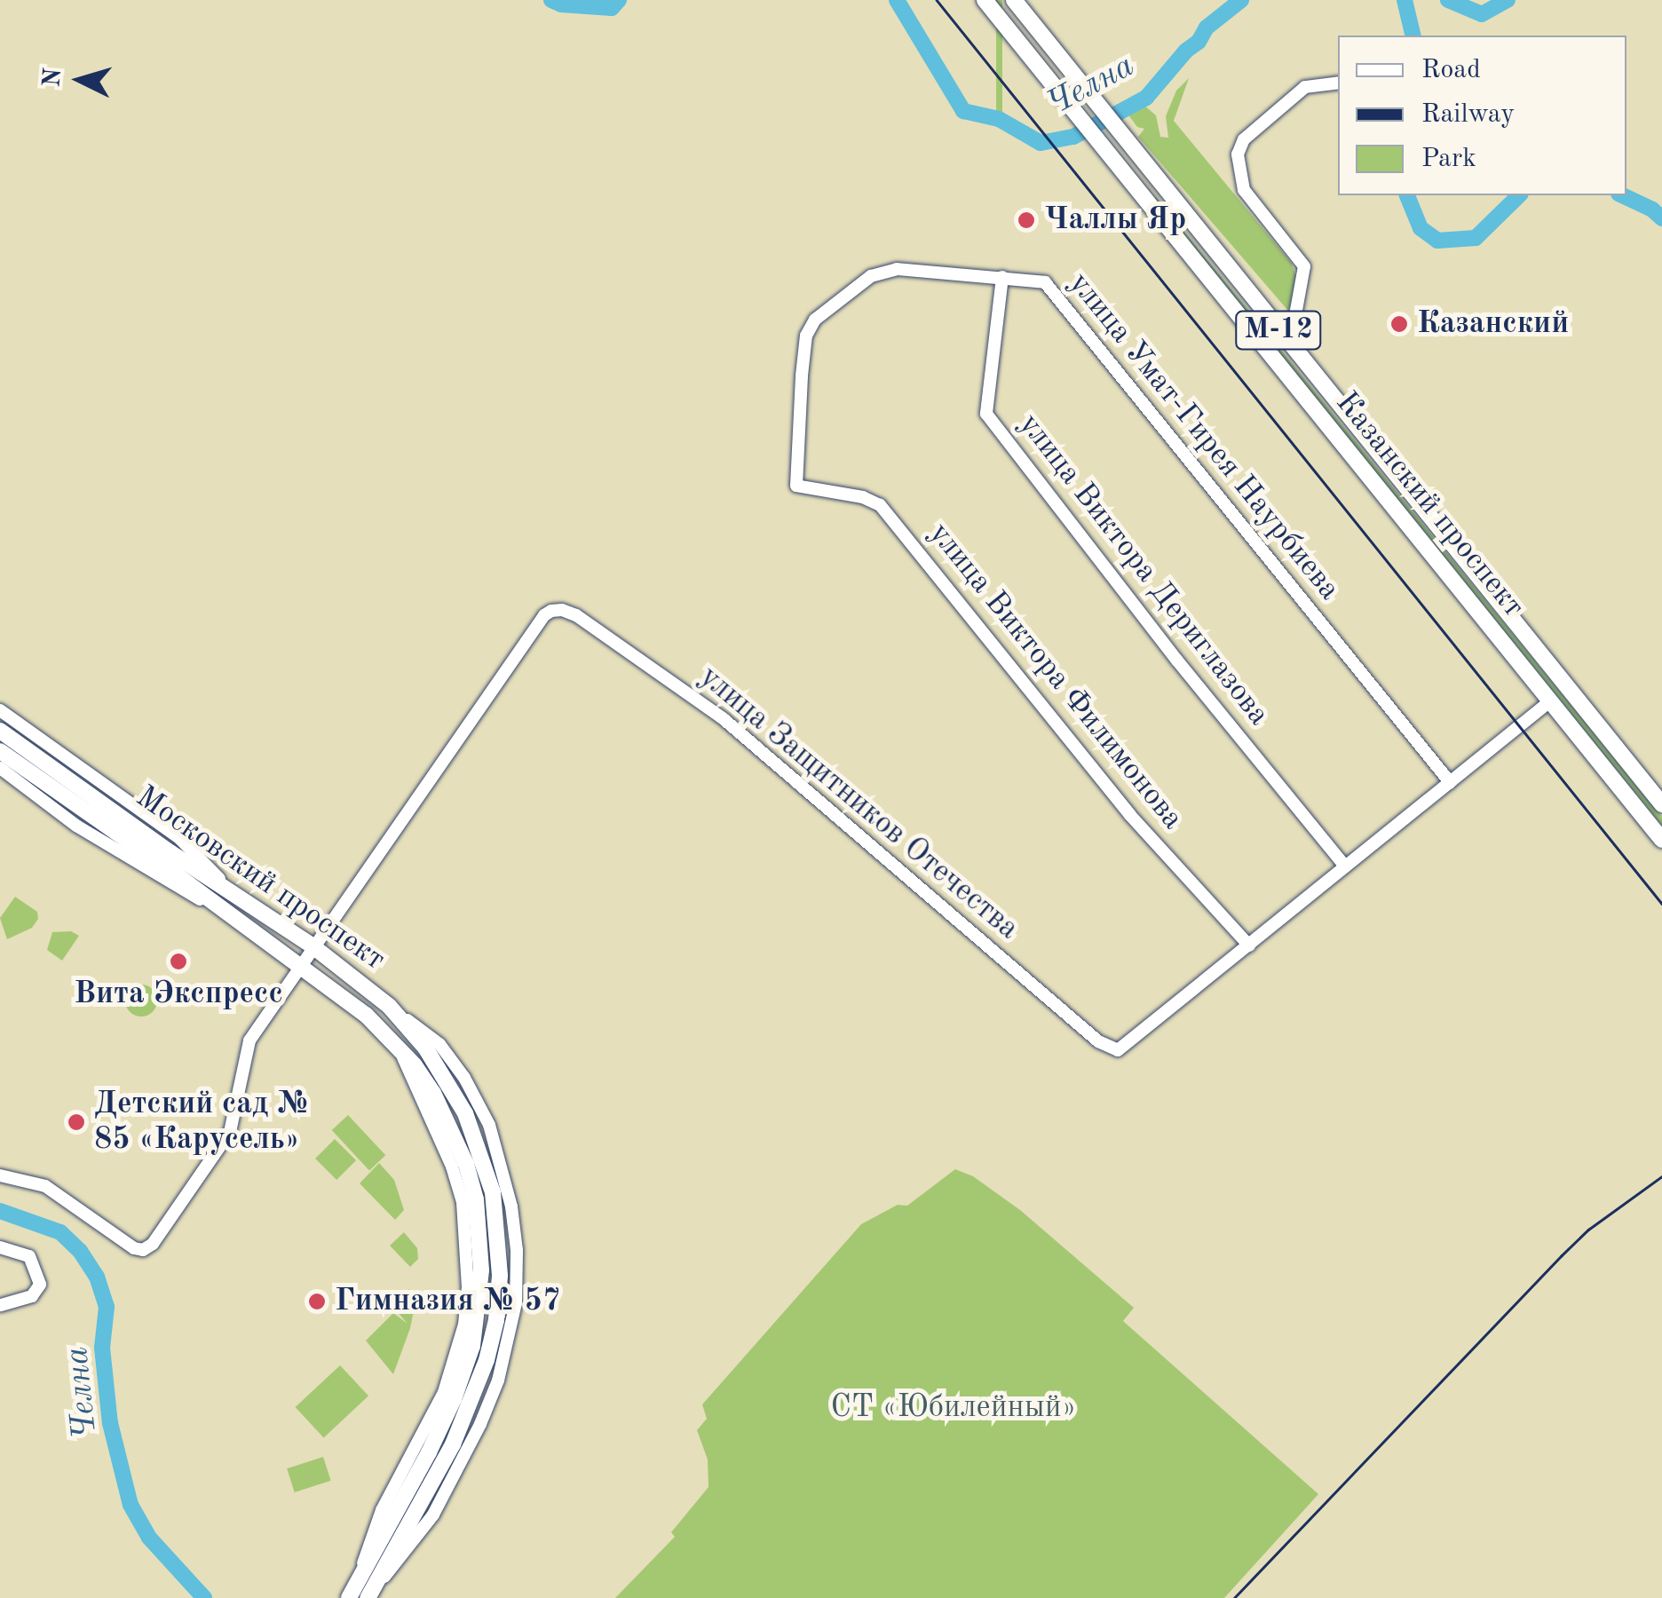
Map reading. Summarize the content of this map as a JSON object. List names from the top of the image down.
{
  "streets": {
    "main road": ["М-12", "Казанский проспект", "Московский проспект"],
    "street": [
      "улица Умат-Гирея Наурбиева",
      "улица Виктора Дериглазова",
      "улица Виктора Филимонова",
      "улица Защитников Отечества"
    ]
  },
  "crossings": [
    ["улица Умат-Гирея Наурбиева", "улица Виктора Дериглазова"],
    ["улица Умат-Гирея Наурбиева", "улица Виктора Филимонова"],
    ["улица Виктора Филимонова", "улица Защитников Отечества"],
    ["улица Защитников Отечества", "Московский проспект"]
  ],
  "water": ["Челна"],
  "parks": ["СТ «Юбилейный»"],
  "places": [
    "Чаллы Яр",
    "Казанский",
    "Вита Экспресс",
    "Детский сад № 85 «Карусель»",
    "Гимназия № 57"
  ],
  "legend": ["Road", "Railway", "Park"],
  "north": "left"
}
